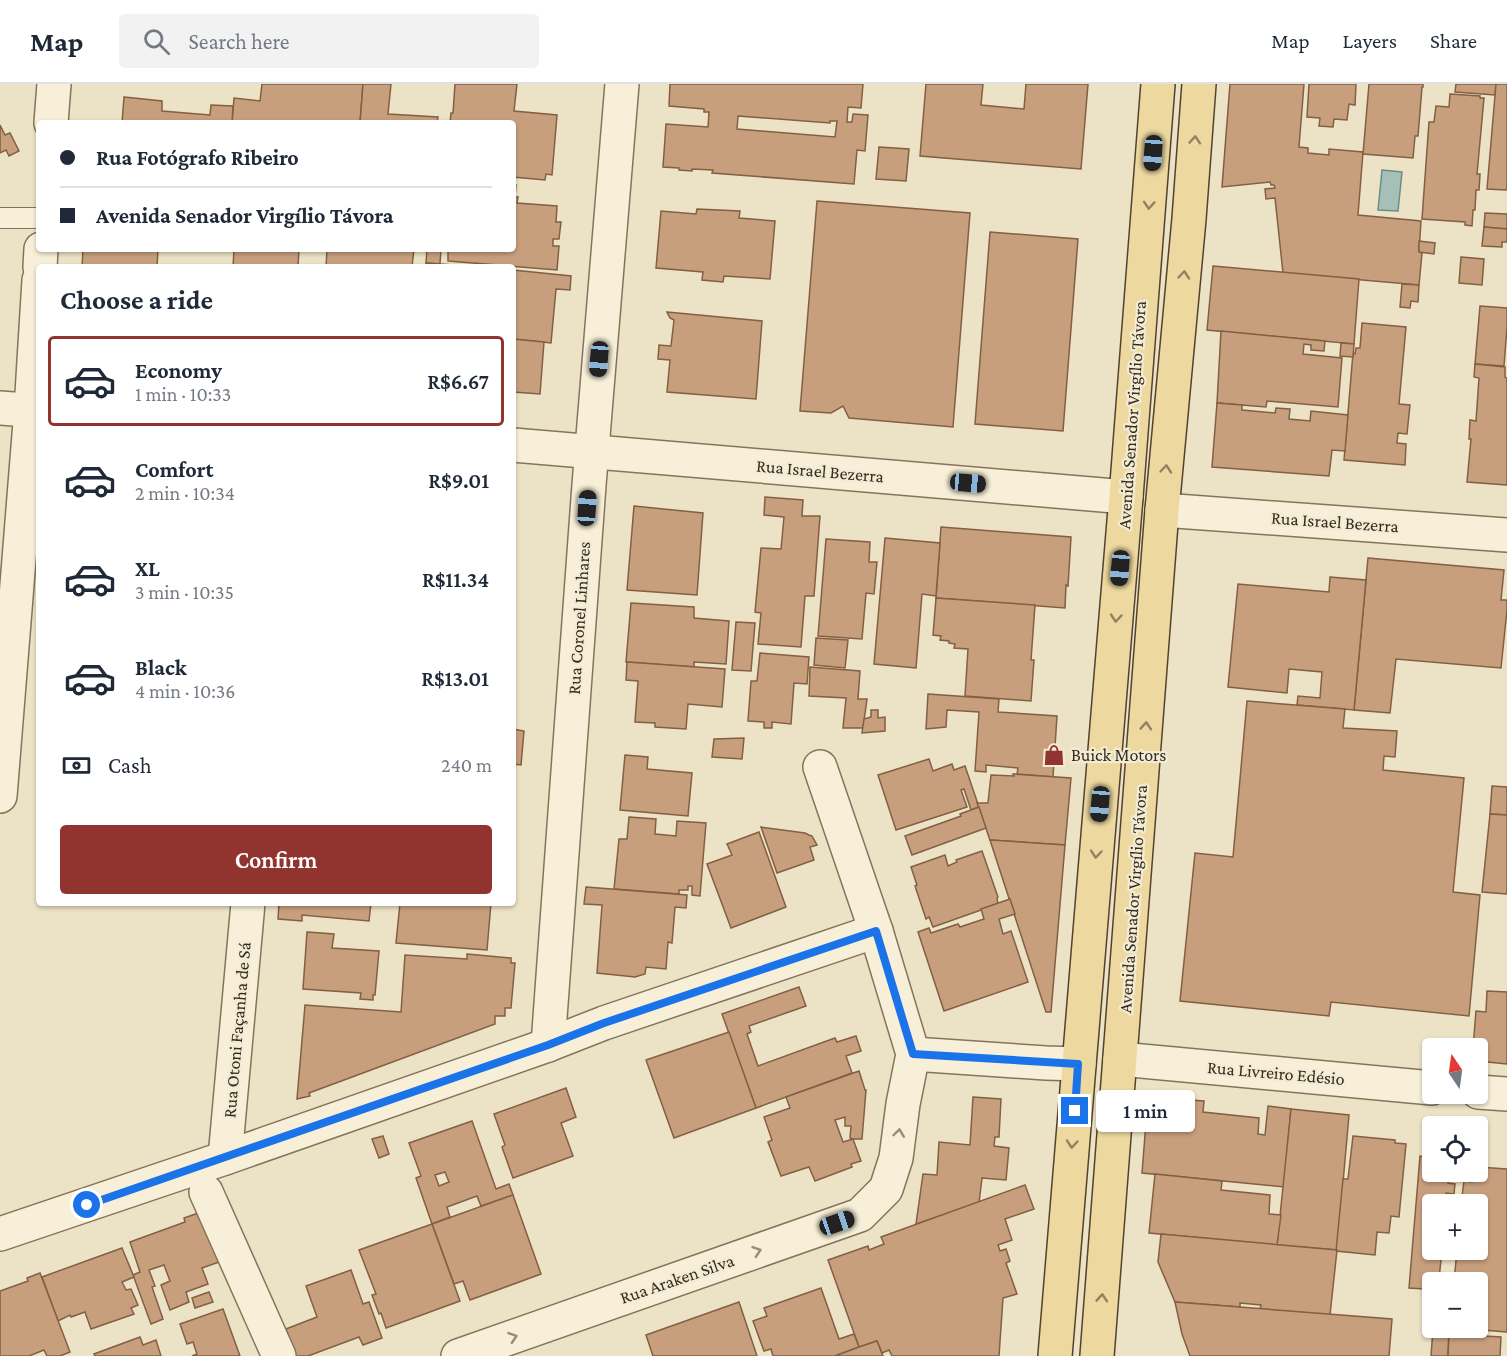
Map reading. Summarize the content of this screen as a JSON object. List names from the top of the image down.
{
  "streets": {
    "main road": ["Avenida Senador Virgílio Távora"],
    "street": [
      "Rua Israel Bezerra",
      "Rua Coronel Linhares",
      "Rua Otoni Façanha de Sá",
      "Rua Livreiro Edésio",
      "Rua Araken Silva"
    ]
  },
  "crossings": [
    ["Avenida Senador Virgílio Távora", "Rua Israel Bezerra"],
    ["Avenida Senador Virgílio Távora", "Rua Livreiro Edésio"],
    ["Rua Israel Bezerra", "Rua Coronel Linhares"]
  ],
  "places": {
    "shop": ["Buick Motors"]
  },
  "north": "top",
  "page": {
    "header": "Map",
    "search": "Search here",
    "nav": ["Map", "Layers", "Share"],
    "banner": ["Rua Fotógrafo Ribeiro", "Avenida Senador Virgílio Távora"],
    "heading": "Choose a ride",
    "list": [
      {
        "name": "Economy",
        "note": "1 min · 10:33",
        "value": "R$6.67"
      },
      {
        "name": "Comfort",
        "note": "2 min · 10:34",
        "value": "R$9.01"
      },
      {
        "name": "XL",
        "note": "3 min · 10:35",
        "value": "R$11.34"
      },
      {
        "name": "Black",
        "note": "4 min · 10:36",
        "value": "R$13.01"
      }
    ],
    "pay": ["Cash", "240 m"],
    "buttons": "Confirm",
    "map_buttons": ["+", "−"],
    "bubble": "1 min"
  }
}
